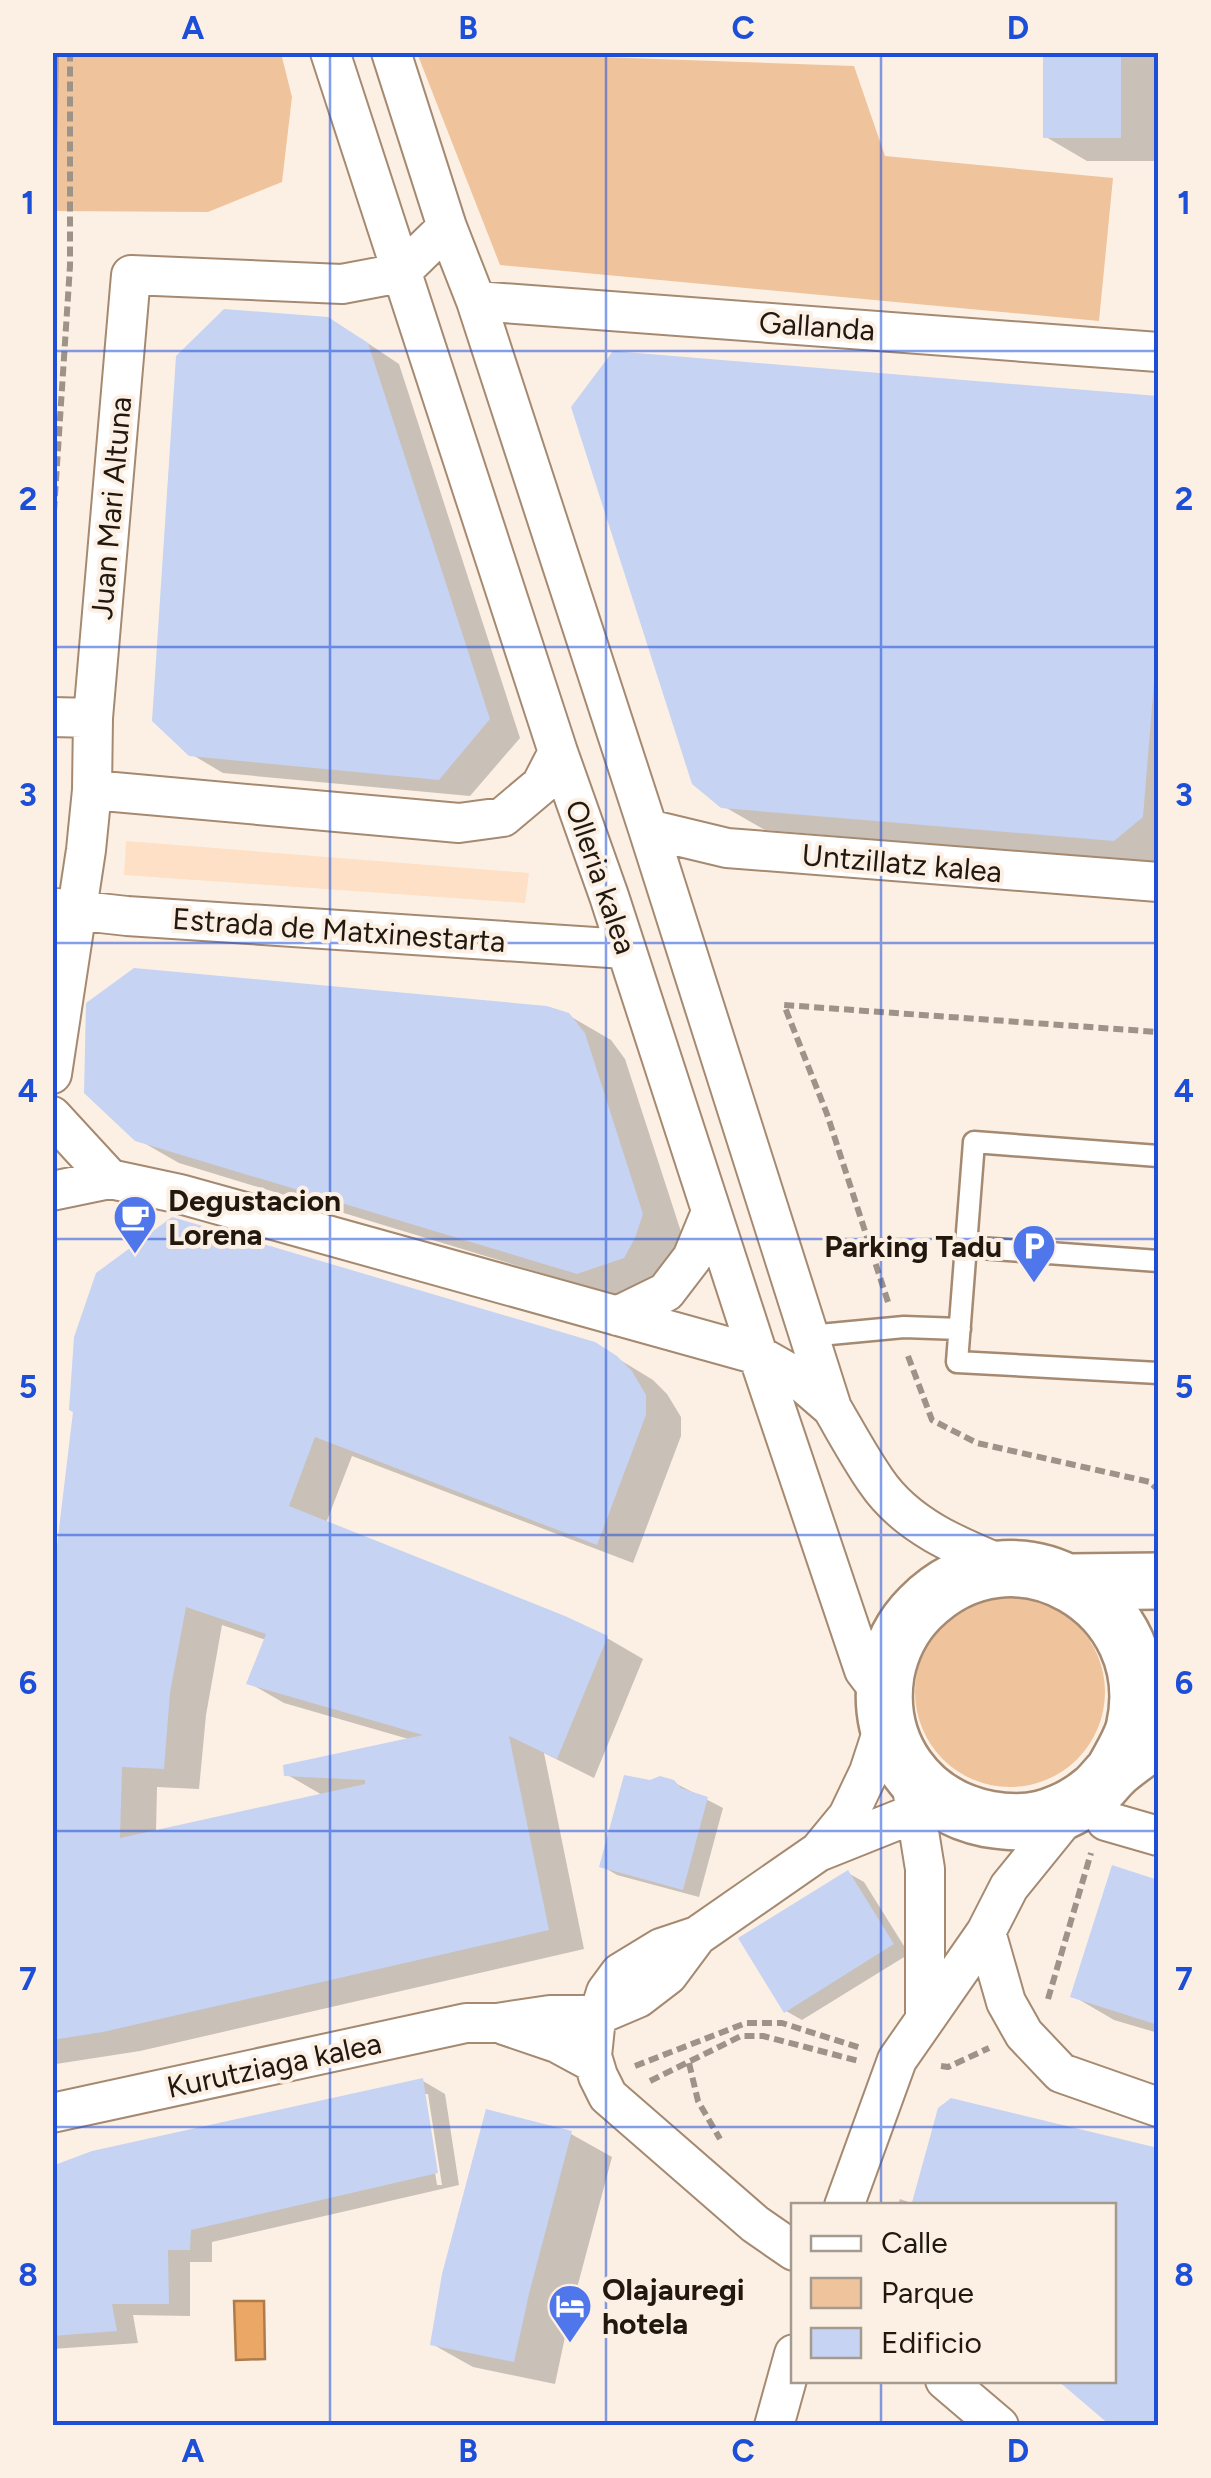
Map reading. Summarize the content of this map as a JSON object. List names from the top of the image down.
{
  "streets": {
    "street": [
      "Gallanda",
      "Juan Mari Altuna",
      "Untzillatz kalea",
      "Olleria kalea",
      "Estrada de Matxinestarta",
      "Kurutziaga kalea"
    ]
  },
  "crossings": [
    ["Gallanda", "Olleria kalea"],
    ["Juan Mari Altuna", "Olleria kalea"],
    ["Juan Mari Altuna", "Estrada de Matxinestarta"],
    ["Untzillatz kalea", "Olleria kalea"],
    ["Olleria kalea", "Estrada de Matxinestarta"],
    ["Olleria kalea", "Kurutziaga kalea"]
  ],
  "places": {
    "cafe": ["Degustacion Lorena"],
    "parking": ["Parking Tadu"],
    "hotel": ["Olajauregi hotela"]
  },
  "legend": ["Calle", "Parque", "Edificio"],
  "grid": {
    "columns": [
      "A",
      "B",
      "C",
      "D"
    ],
    "rows": [
      "1",
      "2",
      "3",
      "4",
      "5",
      "6",
      "7",
      "8"
    ]
  }
}
